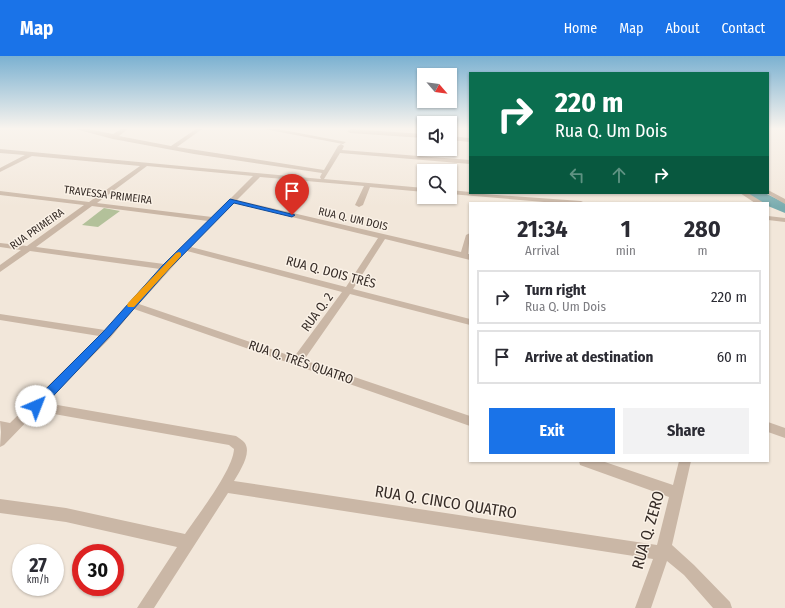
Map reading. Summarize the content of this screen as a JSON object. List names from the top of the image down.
{
  "streets": {
    "street": [
      "TRAVESSA PRIMEIRA",
      "RUA Q. UM DOIS",
      "RUA PRIMEIRA",
      "RUA Q. DOIS TRÊS",
      "RUA Q. 2",
      "RUA Q. TRÊS QUATRO",
      "RUA Q. CINCO QUATRO",
      "RUA Q. ZERO"
    ]
  },
  "crossings": [
    ["TRAVESSA PRIMEIRA", "RUA PRIMEIRA"],
    ["RUA Q. UM DOIS", "RUA Q. 2"],
    ["RUA Q. DOIS TRÊS", "RUA Q. 2"],
    ["RUA Q. 2", "RUA Q. TRÊS QUATRO"],
    ["RUA Q. CINCO QUATRO", "RUA Q. ZERO"]
  ],
  "north": "bottom right",
  "page": {
    "header": "Map",
    "nav": [
      "Home",
      "Map",
      "About",
      "Contact"
    ],
    "turn": ["220 m", "Rua Q. Um Dois"],
    "eta": [
      "21:34",
      "Arrival",
      "1",
      "min",
      "280",
      "m"
    ],
    "list": [
      {
        "name": "Turn right",
        "note": "Rua Q. Um Dois",
        "value": "220 m"
      },
      {
        "name": "Arrive at destination",
        "value": "60 m"
      }
    ],
    "buttons": ["Exit", "Share"],
    "speed": "27 km/h",
    "limit": "30"
  }
}
